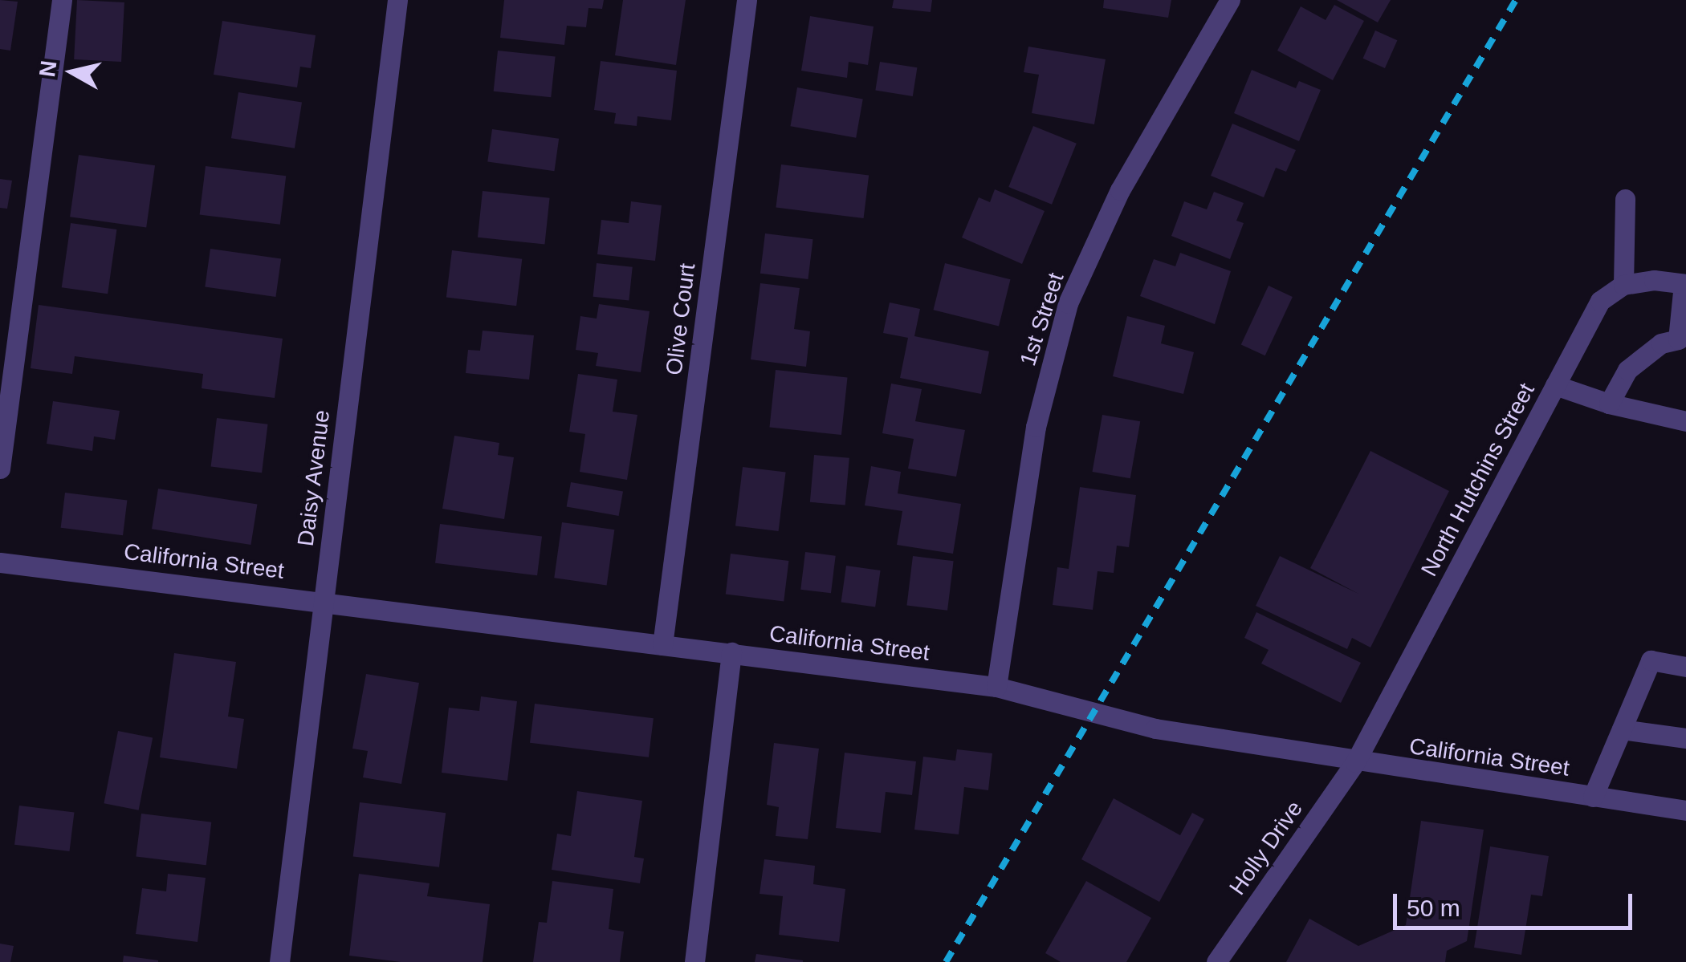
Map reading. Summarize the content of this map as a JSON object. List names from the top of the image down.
{
  "streets": {
    "street": [
      "Olive Court",
      "1st Street",
      "Daisy Avenue",
      "North Hutchins Street",
      "California Street",
      "Holly Drive"
    ]
  },
  "crossings": [
    ["Olive Court", "California Street"],
    ["1st Street", "California Street"],
    ["Daisy Avenue", "California Street"],
    ["North Hutchins Street", "California Street"],
    ["North Hutchins Street", "Holly Drive"],
    ["California Street", "Holly Drive"]
  ],
  "scale_bar": "50 m",
  "north": "left"
}
